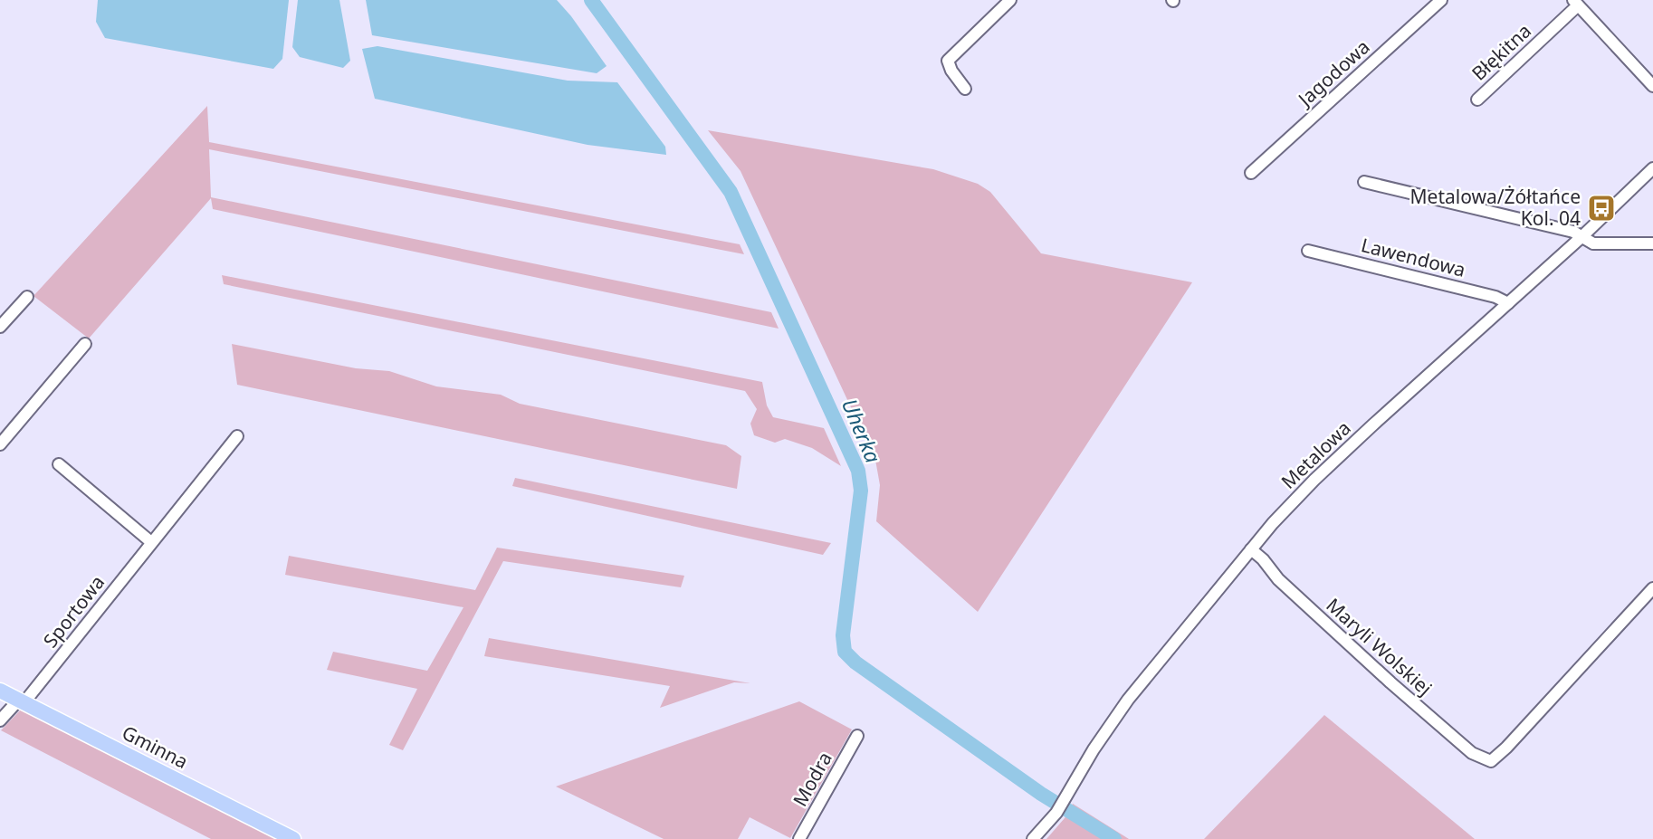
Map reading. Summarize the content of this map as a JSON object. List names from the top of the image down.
{
  "streets": {
    "main road": ["Gminna"],
    "street": [
      "Błękitna",
      "Jagodowa",
      "Lawendowa",
      "Metalowa",
      "Sportowa",
      "Maryli Wolskiej",
      "Modra"
    ]
  },
  "crossings": [
    ["Lawendowa", "Metalowa"],
    ["Metalowa", "Maryli Wolskiej"],
    ["Sportowa", "Gminna"]
  ],
  "water": ["Uherka"],
  "places": {
    "bus stop": ["Metalowa/Żółtańce Kol. 04"]
  }
}
